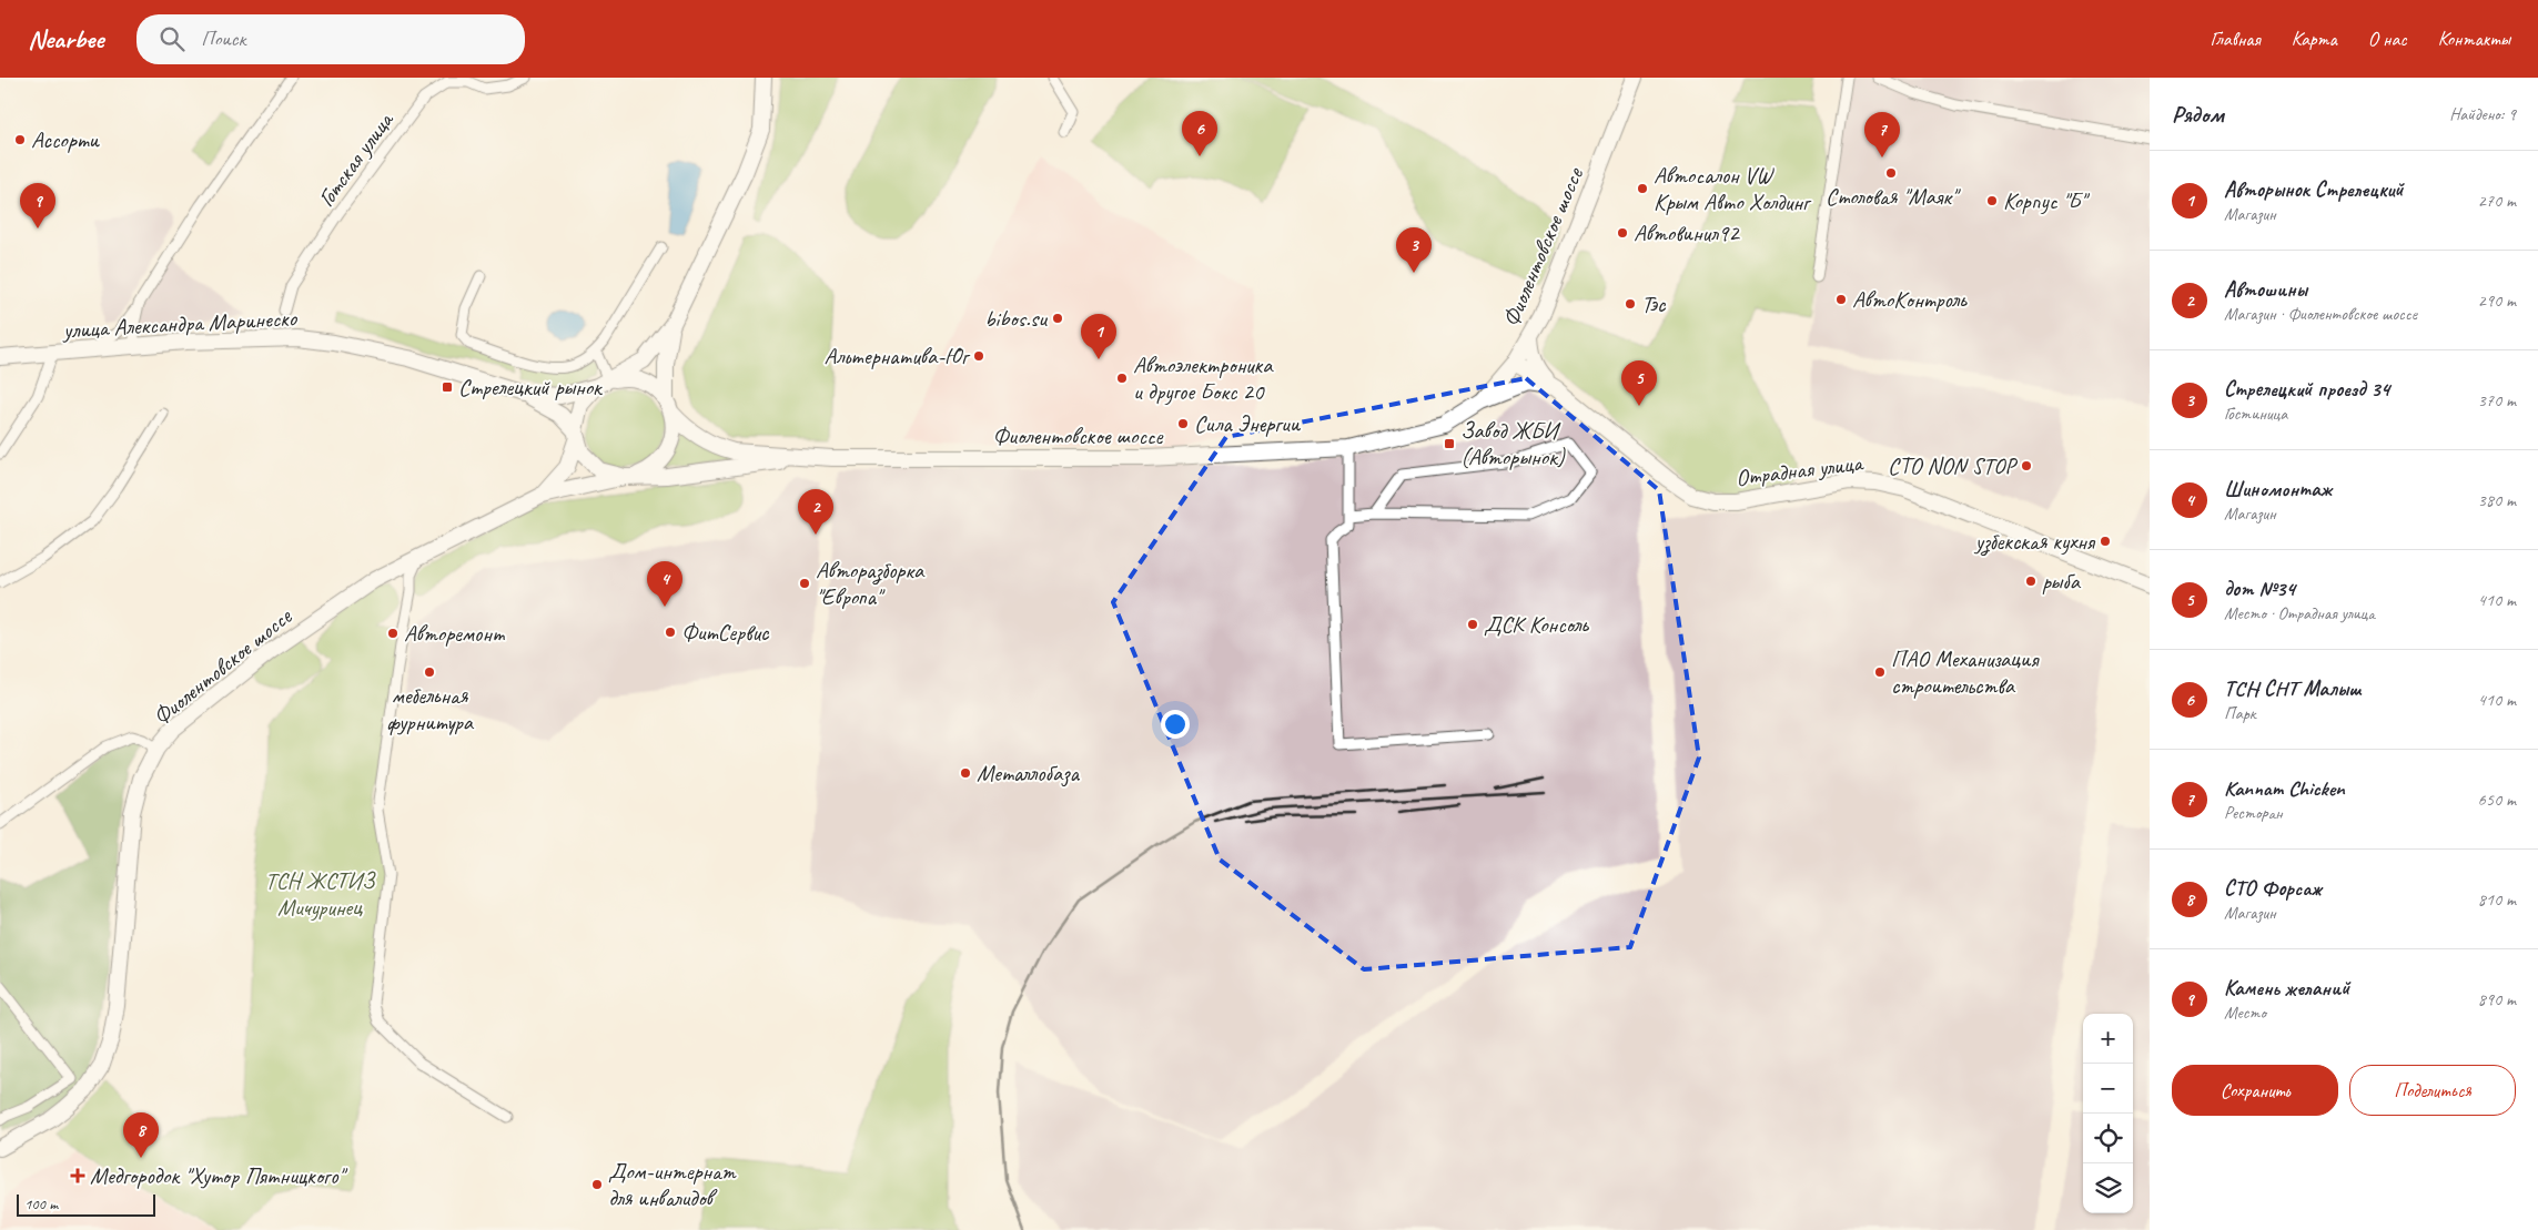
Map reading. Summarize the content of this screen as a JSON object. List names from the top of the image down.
{
  "streets": {
    "main road": ["Фиолентовское шоссе", "улица Александра Маринеско", "Отрадная улица"],
    "street": ["Готская улица"]
  },
  "crossings": [
    ["Фиолентовское шоссе", "улица Александра Маринеско"],
    ["Фиолентовское шоссе", "Отрадная улица"]
  ],
  "parks": ["ТСН ЖСТИЗ Мичуринец"],
  "places": {
    "other": [
      "Ассорти",
      "Столовая \"Маяк\"",
      "Автосалон VW Крым Авто Холдинг",
      "Корпус \"Б\"",
      "Автовинил92",
      "АвтоКонтроль",
      "Тэс",
      "bibos.su",
      "Альтернатива-Юг",
      "Автоэлектроника и другое Бокс 20",
      "Сила Энергии",
      "СТО NON STOP",
      "узбекская кухня",
      "рыба",
      "Авторазборка \"Европа\"",
      "ДСК Консоль",
      "ФитСервис",
      "Авторемонт",
      "мебельная фурнитура",
      "ПАО Механизация строительства",
      "Металлобаза",
      "Дом-интернат для инвалидов"
    ],
    "transit": ["Стрелецкий рынок", "Завод ЖБИ (Авторынок)"],
    "health": ["Медгородок \"Хутор Пятницкого\""]
  },
  "scale_bar": "100 m",
  "page": {
    "header": "Nearbee",
    "search": "Поиск",
    "nav": [
      "Главная",
      "Карта",
      "О нас",
      "Контакты"
    ],
    "heading": ["Рядом", "Найдено: 9"],
    "pins": [
      "6",
      "7",
      "9",
      "3",
      "1",
      "5",
      "2",
      "4",
      "8"
    ],
    "list": [
      {
        "mark": "1",
        "name": "Авторынок Стрелецкий",
        "note": "Магазин",
        "value": "270 m"
      },
      {
        "mark": "2",
        "name": "Автошины",
        "note": "Магазин · Фиолентовское шоссе",
        "value": "290 m"
      },
      {
        "mark": "3",
        "name": "Стрелецкий проезд 34",
        "note": "Гостиница",
        "value": "370 m"
      },
      {
        "mark": "4",
        "name": "Шиномонтаж",
        "note": "Магазин",
        "value": "380 m"
      },
      {
        "mark": "5",
        "name": "дот №34",
        "note": "Место · Отрадная улица",
        "value": "410 m"
      },
      {
        "mark": "6",
        "name": "ТСН СНТ Малыш",
        "note": "Парк",
        "value": "410 m"
      },
      {
        "mark": "7",
        "name": "Kannam Chicken",
        "note": "Ресторан",
        "value": "650 m"
      },
      {
        "mark": "8",
        "name": "СТО Форсаж",
        "note": "Магазин",
        "value": "810 m"
      },
      {
        "mark": "9",
        "name": "Камень желаний",
        "note": "Место",
        "value": "890 m"
      }
    ],
    "map_buttons": ["+", "−"],
    "buttons": ["Сохранить", "Поделиться"],
    "scale": "100 m"
  }
}
